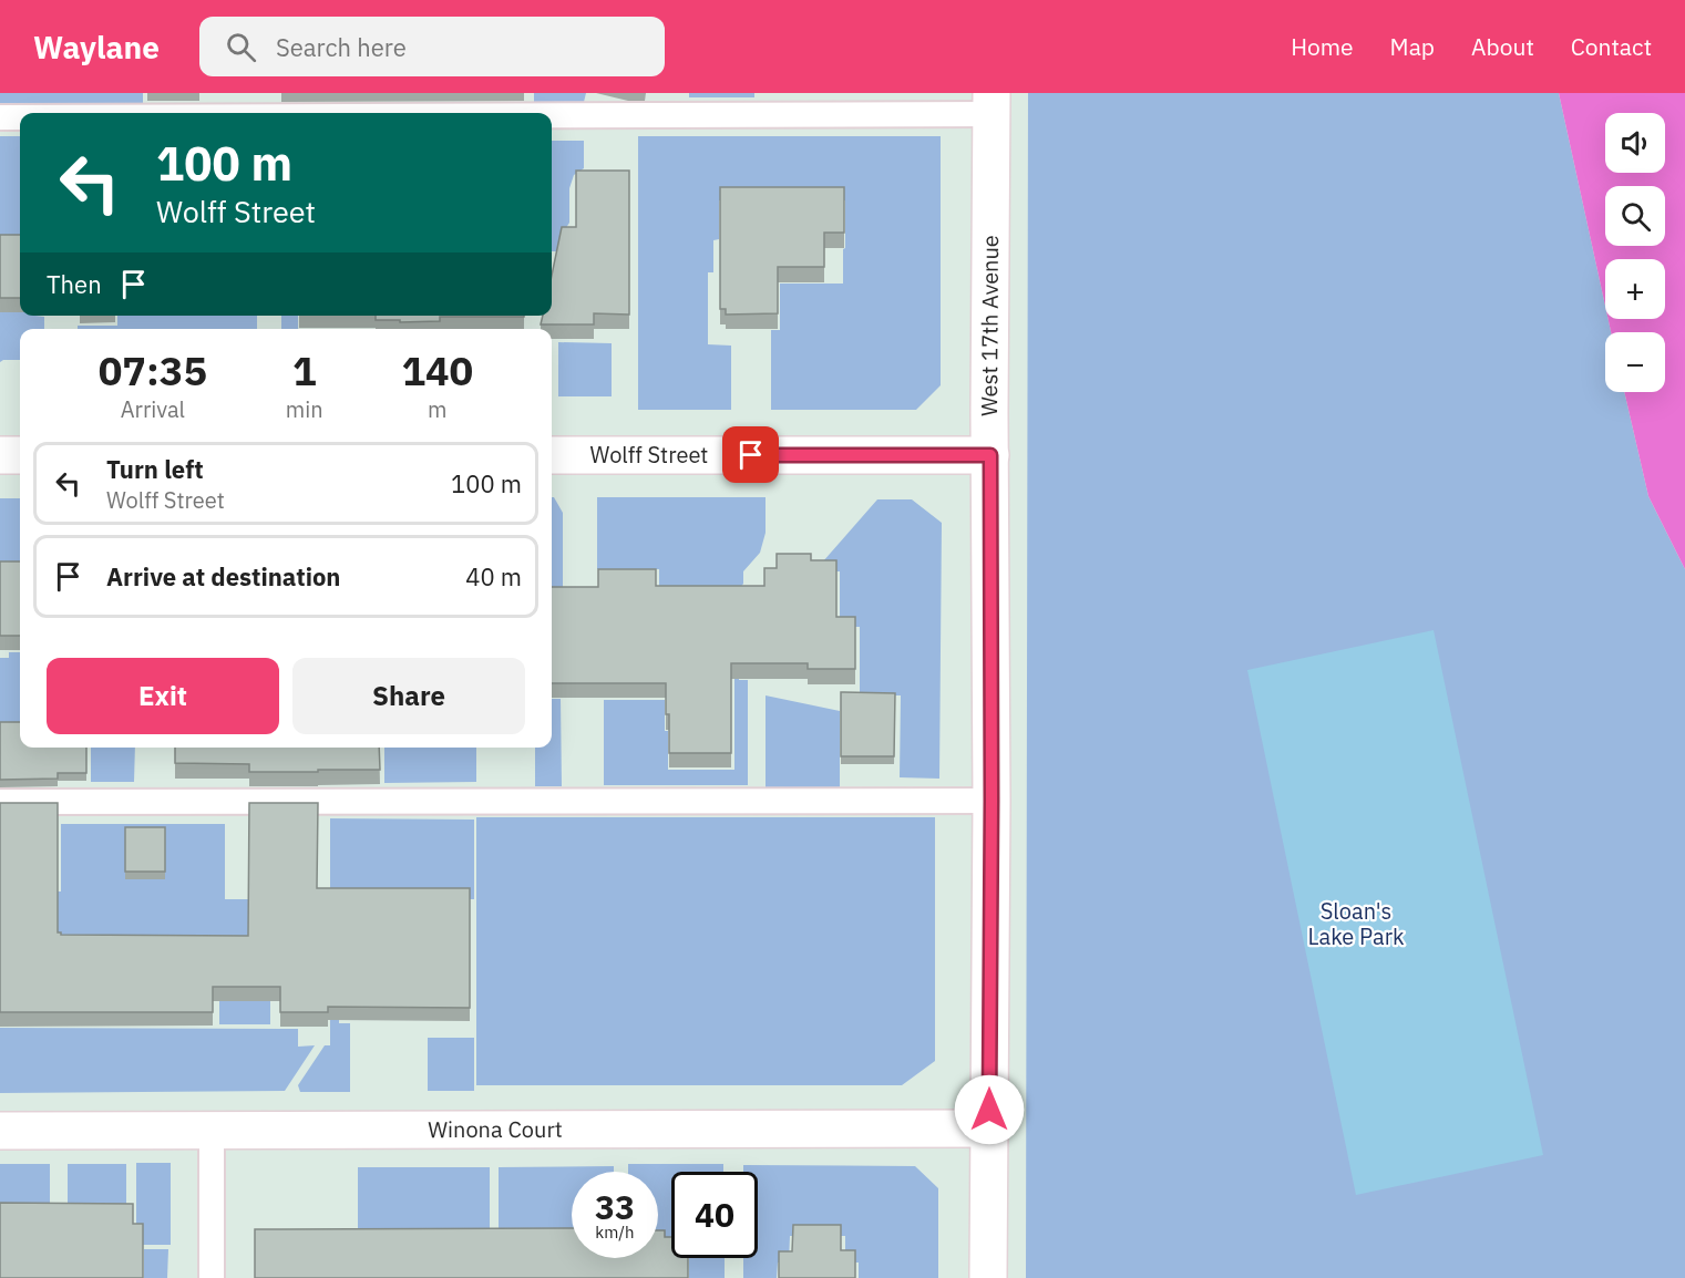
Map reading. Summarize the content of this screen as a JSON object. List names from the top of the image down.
{
  "streets": {
    "street": ["West 17th Avenue", "Wolff Street", "Winona Court"]
  },
  "crossings": [
    ["West 17th Avenue", "Wolff Street"],
    ["West 17th Avenue", "Winona Court"]
  ],
  "parks": ["Sloan's Lake Park"],
  "page": {
    "header": "Waylane",
    "search": "Search here",
    "nav": [
      "Home",
      "Map",
      "About",
      "Contact"
    ],
    "map_buttons": ["+", "−"],
    "turn": ["100 m", "Wolff Street"],
    "then": "Then",
    "eta": [
      "07:35",
      "Arrival",
      "1",
      "min",
      "140",
      "m"
    ],
    "list": [
      {
        "name": "Turn left",
        "note": "Wolff Street",
        "value": "100 m"
      },
      {
        "name": "Arrive at destination",
        "value": "40 m"
      }
    ],
    "buttons": ["Exit", "Share"],
    "speed": "33 km/h",
    "limit": "40"
  }
}
